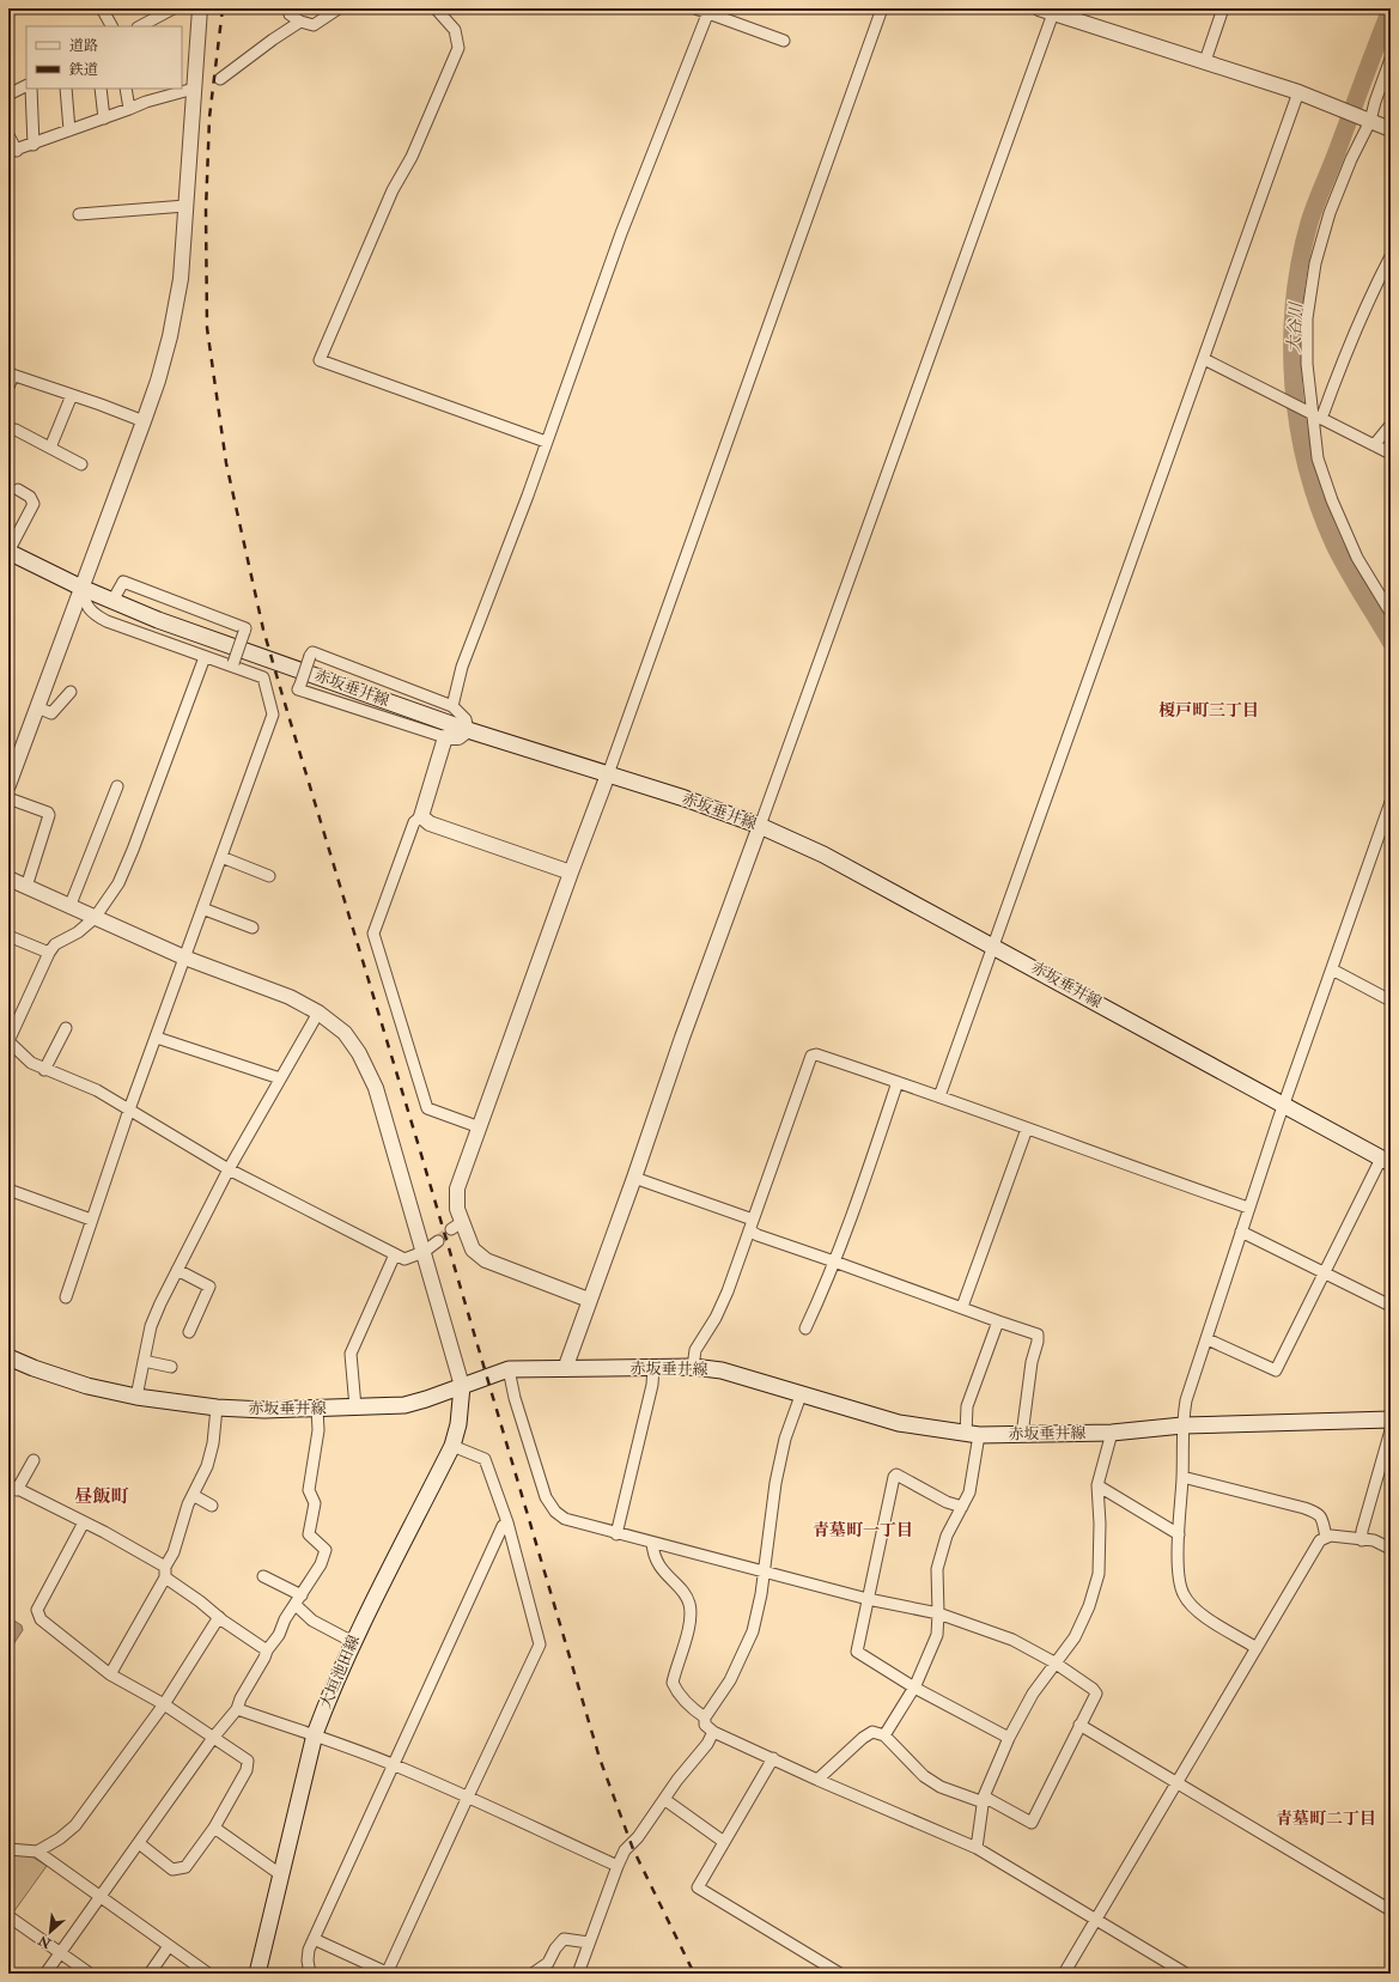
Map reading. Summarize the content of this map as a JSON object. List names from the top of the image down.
{
  "streets": {
    "main road": ["赤坂垂井線", "大垣池田線"]
  },
  "crossings": [
    ["赤坂垂井線", "大垣池田線"]
  ],
  "districts": [
    "榎戸町三丁目",
    "昼飯町",
    "青墓町一丁目",
    "青墓町二丁目"
  ],
  "water": ["大谷川"],
  "legend": ["道路", "鉄道"],
  "north": "bottom left"
}
